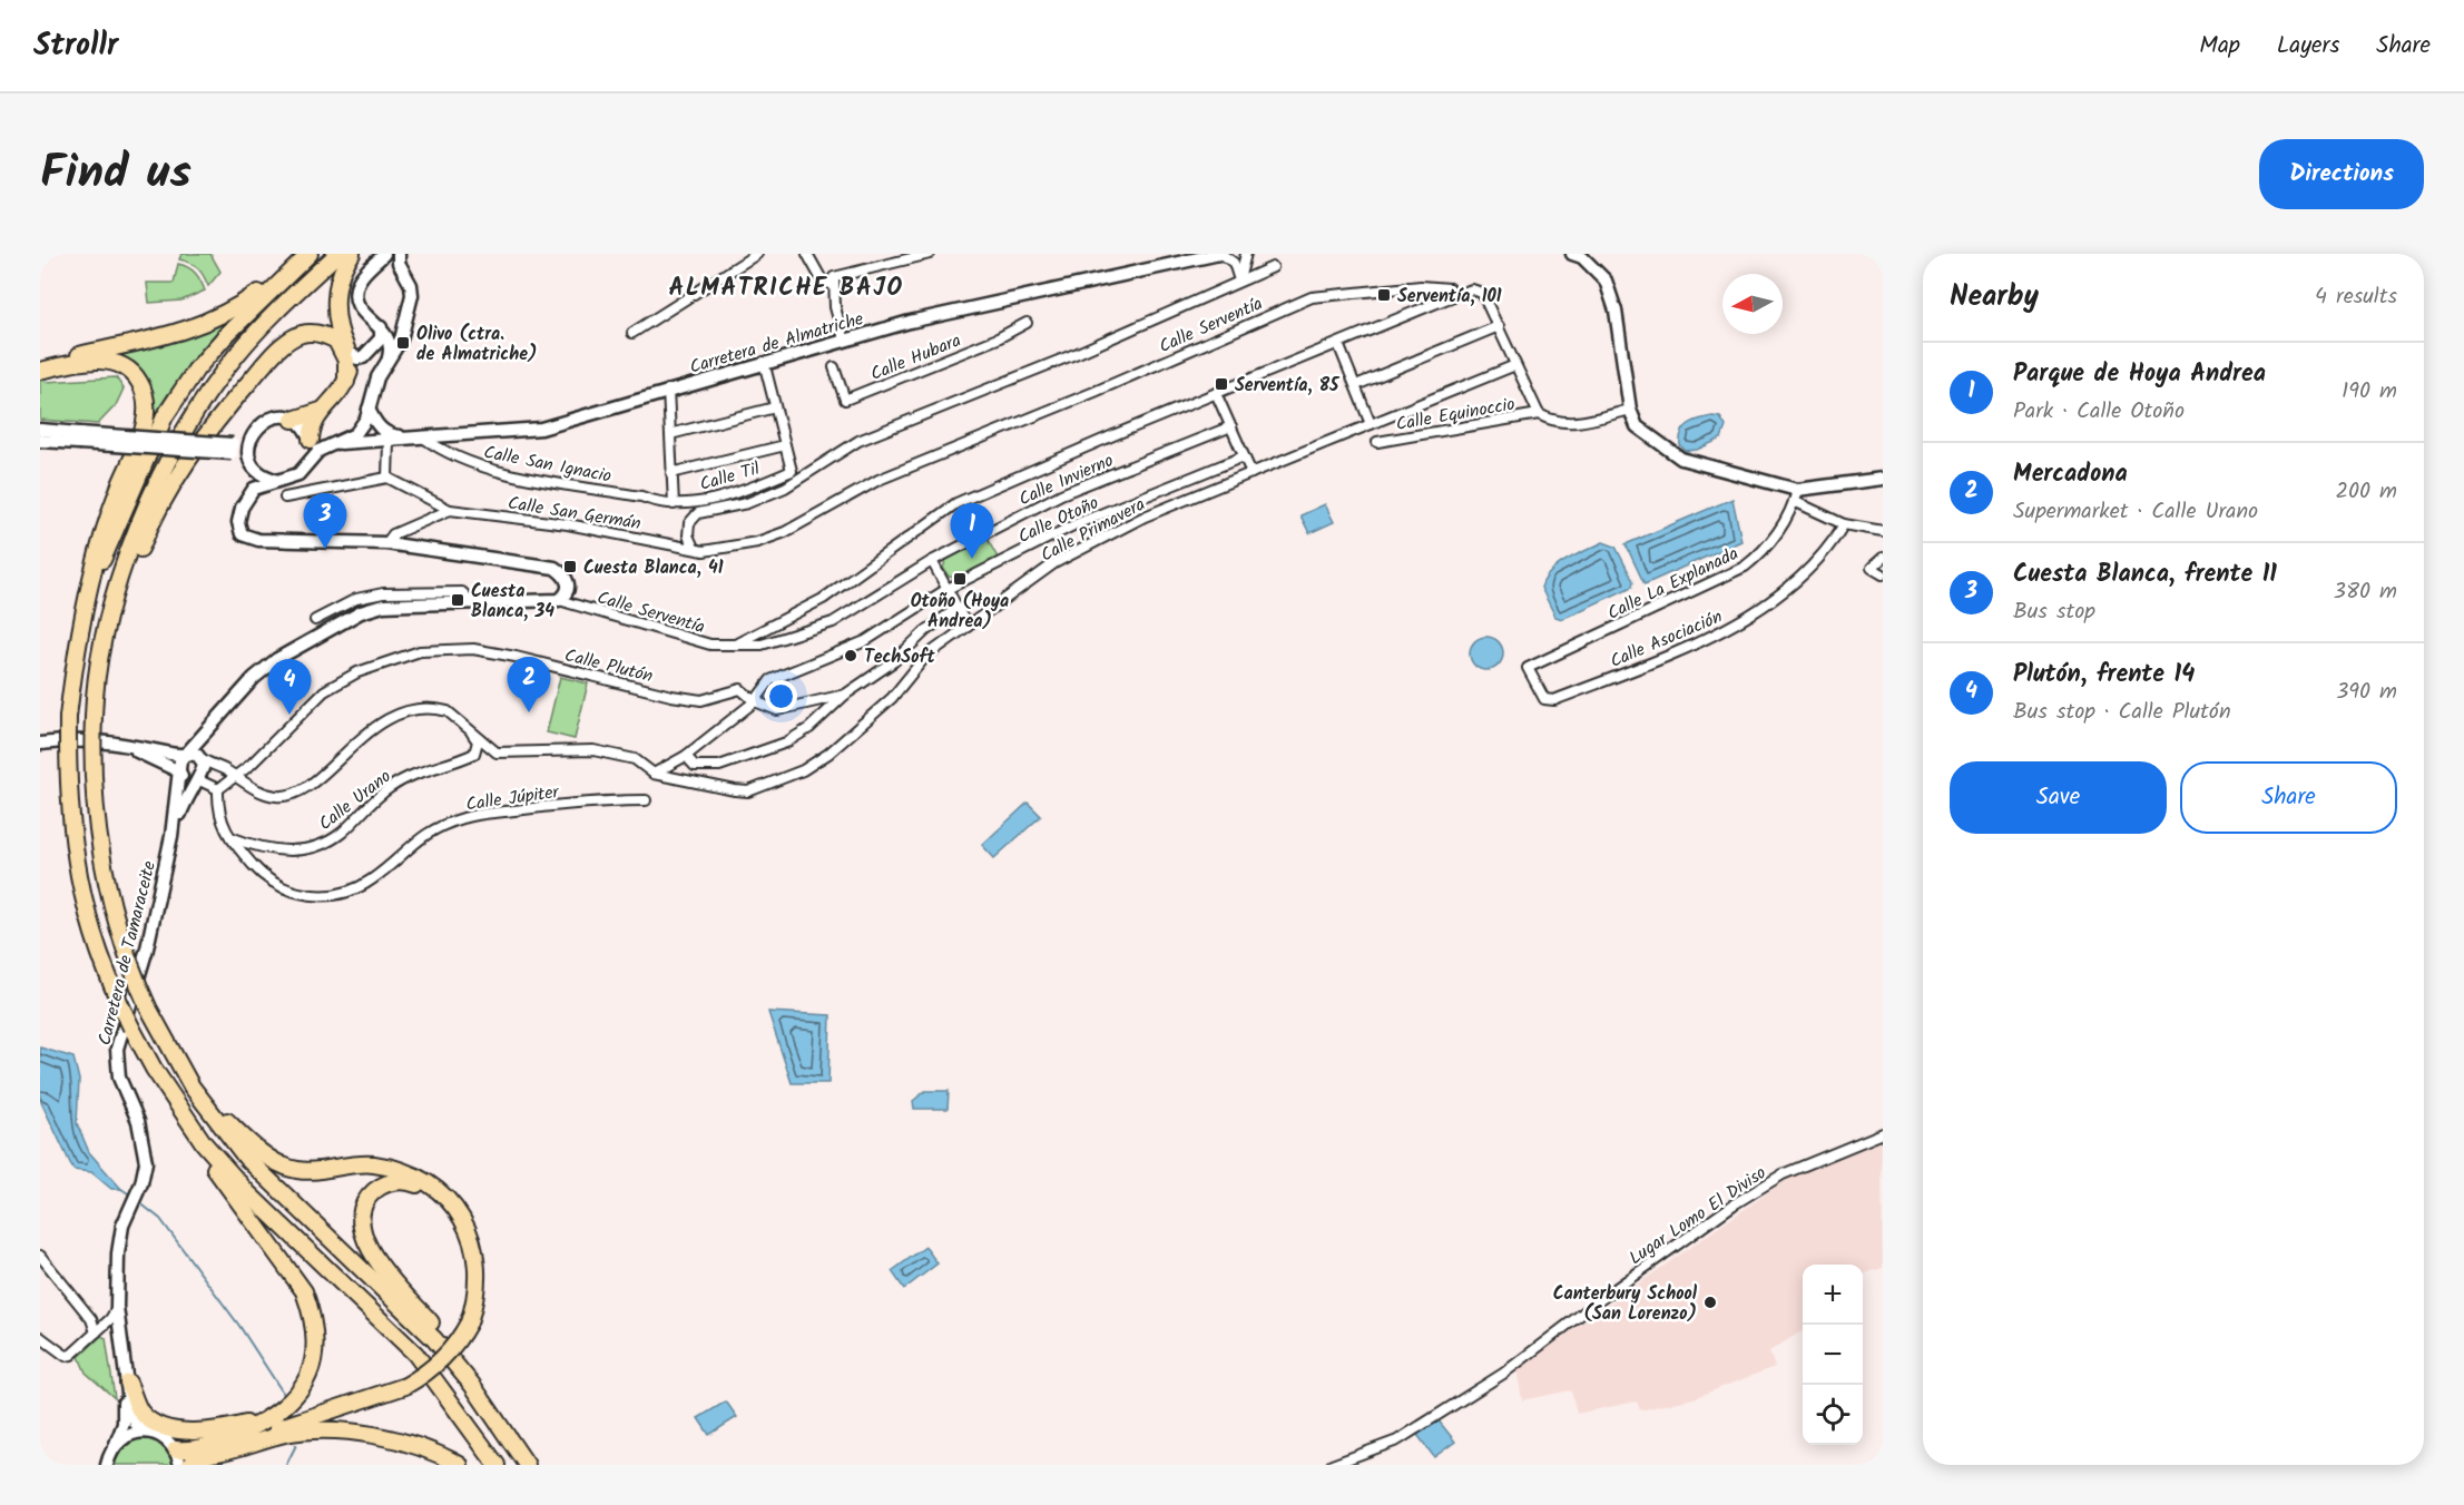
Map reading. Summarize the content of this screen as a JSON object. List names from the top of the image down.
{
  "streets": {
    "main road": ["Carretera de Almatriche", "Carretera de Tamaraceite"],
    "street": [
      "Calle Serventía",
      "Calle Hubara",
      "Calle Equinoccio",
      "Calle San Ignacio",
      "Calle Til",
      "Calle Invierno",
      "Calle San Germán",
      "Calle Otoño",
      "Calle Primavera",
      "Calle La Explanada",
      "Calle Asociación",
      "Calle Plutón",
      "Calle Júpiter",
      "Calle Urano",
      "Lugar Lomo El Diviso"
    ]
  },
  "crossings": [
    ["Calle Serventía", "Calle Invierno"],
    ["Calle Serventía", "Calle San Germán"],
    ["Carretera de Almatriche", "Calle San Ignacio"],
    ["Calle San Ignacio", "Calle Til"],
    ["Calle Otoño", "Calle Primavera"],
    ["Calle Otoño", "Calle Plutón"],
    ["Calle La Explanada", "Calle Asociación"],
    ["Calle Júpiter", "Calle Urano"]
  ],
  "districts": ["ALMATRICHE BAJO"],
  "places": {
    "transit": [
      "Serventía, 101",
      "Olivo (ctra. de Almatriche)",
      "Serventía, 85",
      "Cuesta Blanca, 41",
      "Otoño (Hoya Andrea)",
      "Cuesta Blanca, 34"
    ],
    "other": ["TechSoft", "Canterbury School (San Lorenzo)"]
  },
  "north": "left",
  "page": {
    "header": "Strollr",
    "nav": ["Map", "Layers", "Share"],
    "title": "Find us",
    "buttons": [
      "Directions",
      ["Save", "Share"]
    ],
    "heading": ["Nearby", "4 results"],
    "list": [
      {
        "mark": "1",
        "name": "Parque de Hoya Andrea",
        "note": "Park · Calle Otoño",
        "value": "190 m"
      },
      {
        "mark": "2",
        "name": "Mercadona",
        "note": "Supermarket · Calle Urano",
        "value": "200 m"
      },
      {
        "mark": "3",
        "name": "Cuesta Blanca, frente 11",
        "note": "Bus stop",
        "value": "380 m"
      },
      {
        "mark": "4",
        "name": "Plutón, frente 14",
        "note": "Bus stop · Calle Plutón",
        "value": "390 m"
      }
    ],
    "pins": [
      "3",
      "1",
      "2",
      "4"
    ],
    "map_buttons": ["+", "−"]
  }
}
